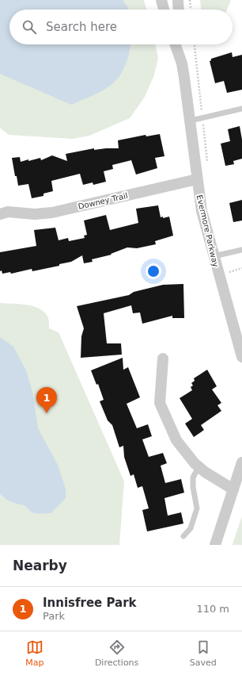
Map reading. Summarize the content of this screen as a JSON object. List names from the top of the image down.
{
  "streets": {
    "street": ["Downey Trail", "Evermore Parkway"]
  },
  "crossings": [
    ["Downey Trail", "Evermore Parkway"]
  ],
  "page": {
    "search": "Search here",
    "pins": "1",
    "heading": "Nearby",
    "list": [
      {
        "mark": "1",
        "name": "Innisfree Park",
        "note": "Park",
        "value": "110 m"
      }
    ],
    "nav": ["Map", "Directions", "Saved"]
  }
}
